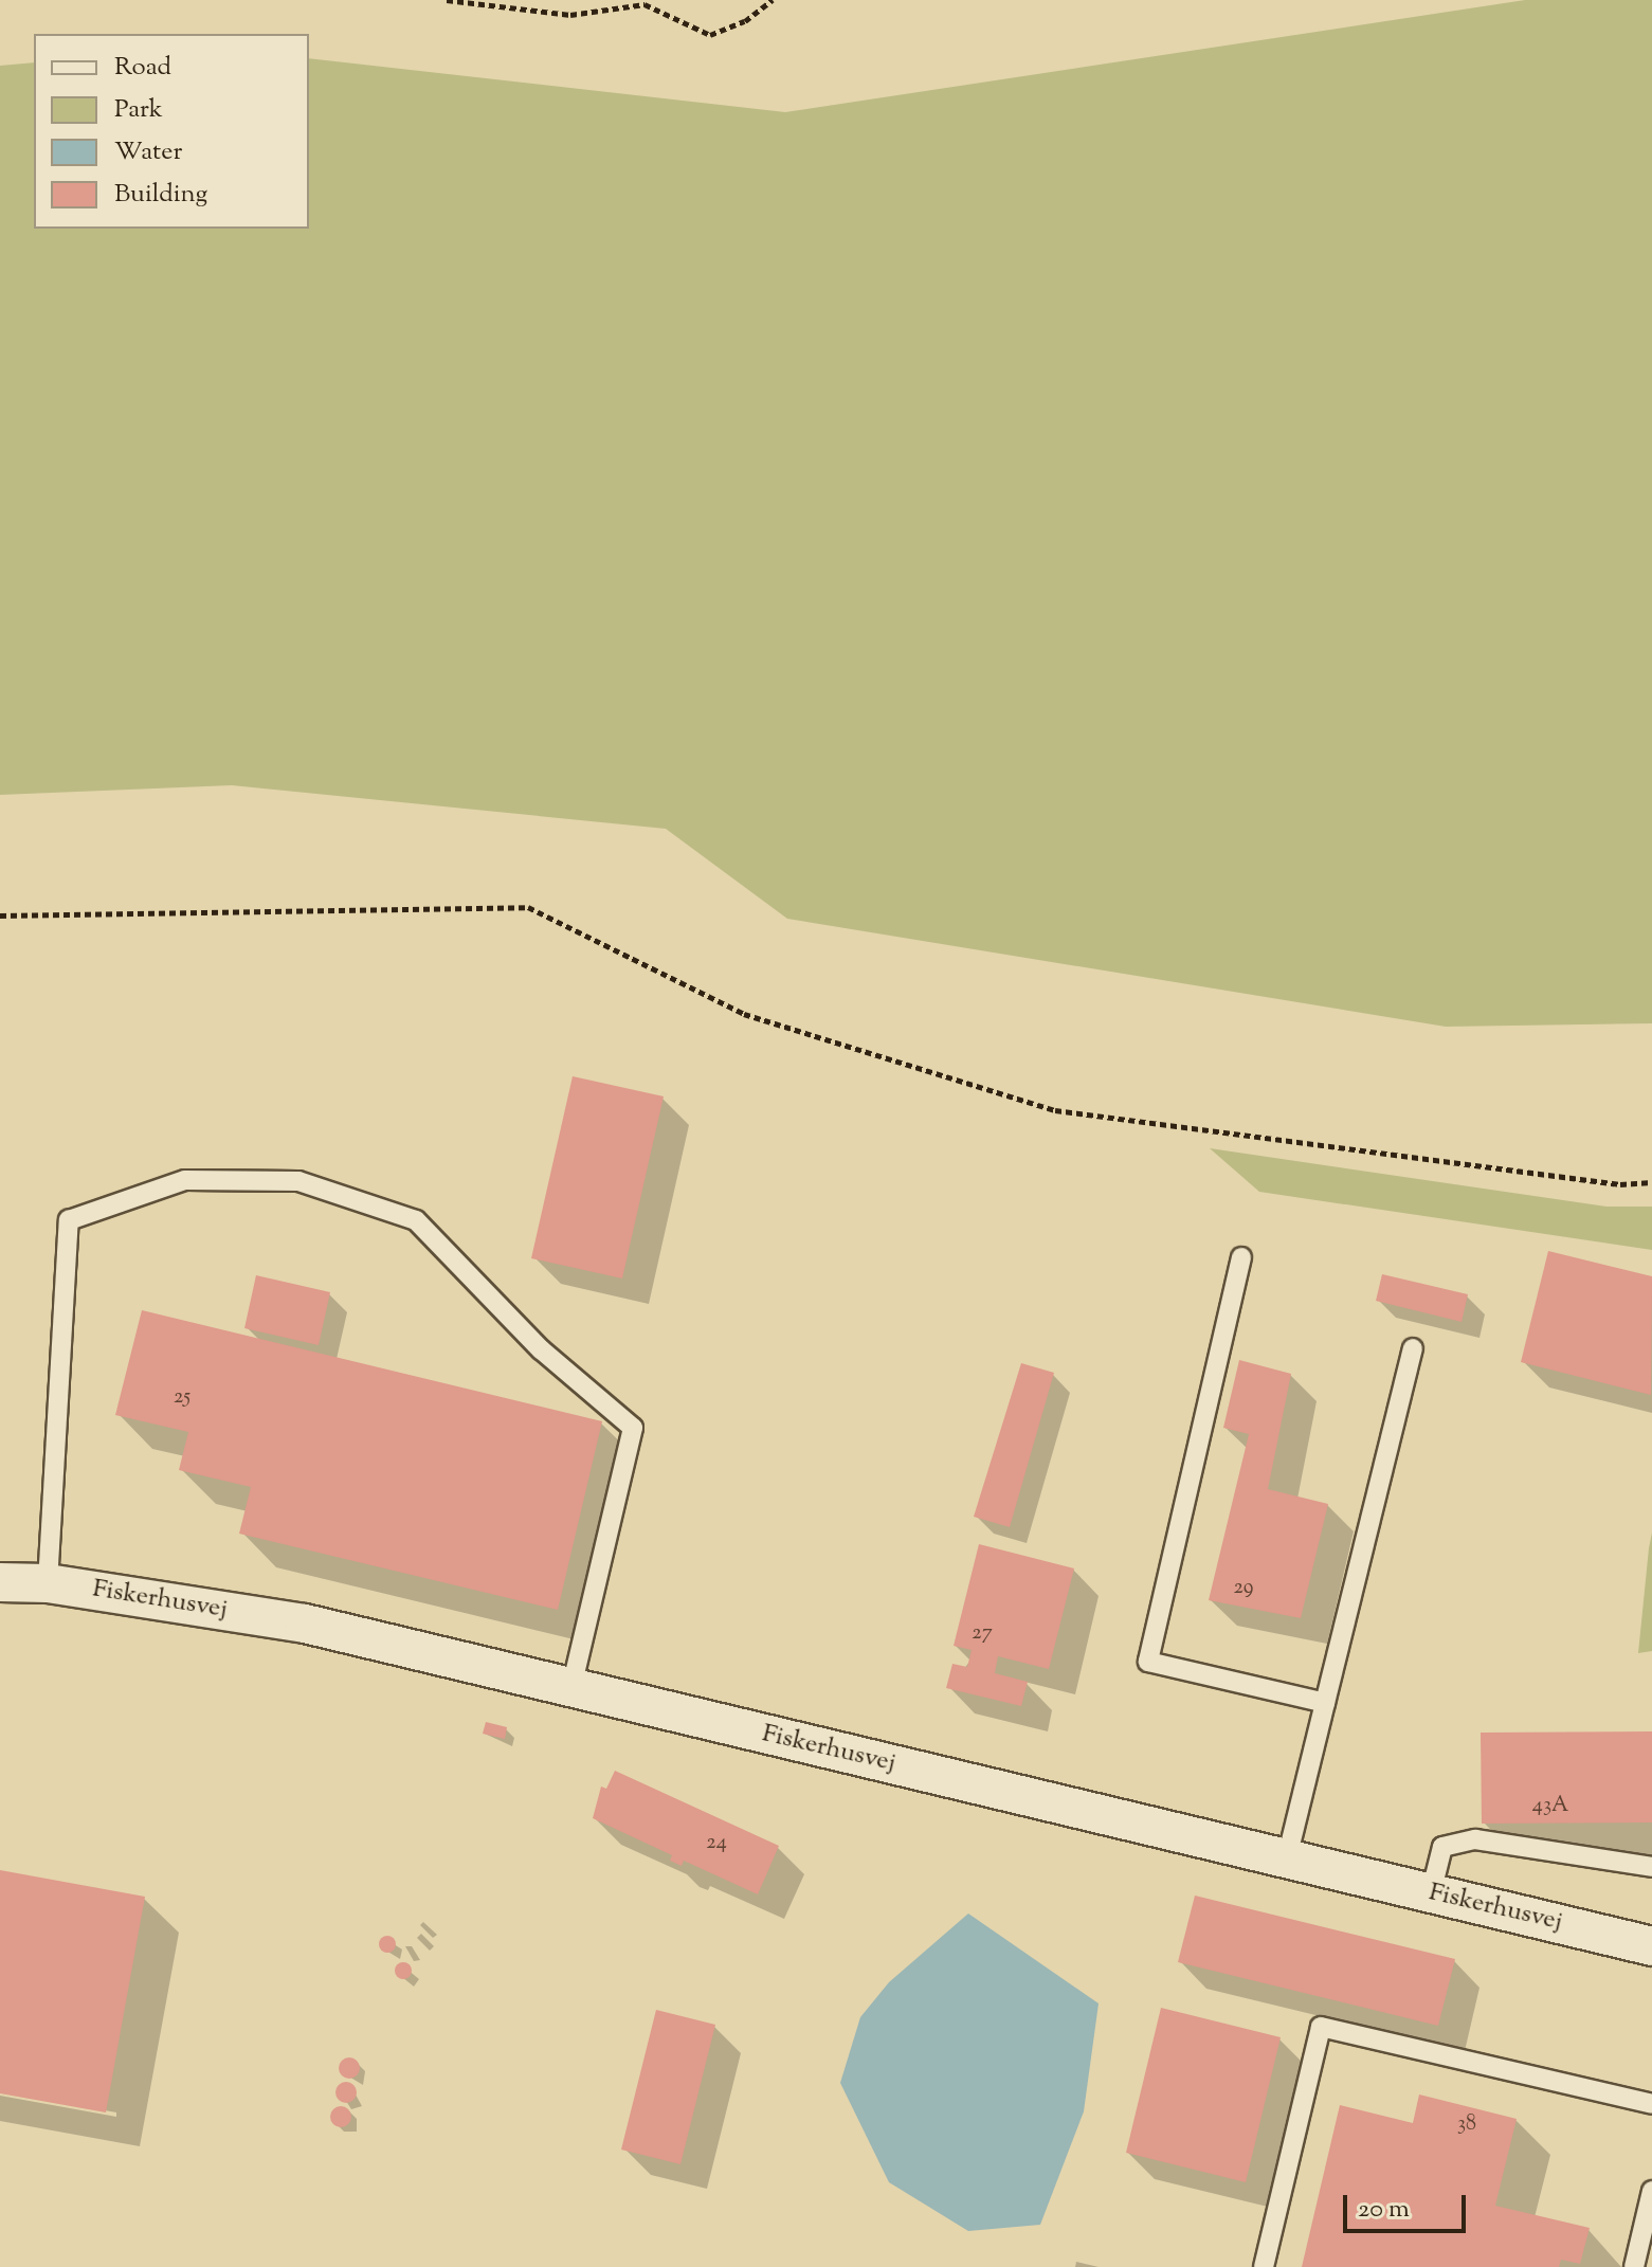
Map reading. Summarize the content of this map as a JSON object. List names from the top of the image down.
{
  "streets": {
    "street": ["Fiskerhusvej"]
  },
  "house_numbers": [
    "25",
    "29",
    "27",
    "43A",
    "24",
    "38"
  ],
  "legend": [
    "Road",
    "Park",
    "Water",
    "Building"
  ],
  "scale_bar": "20 m"
}
